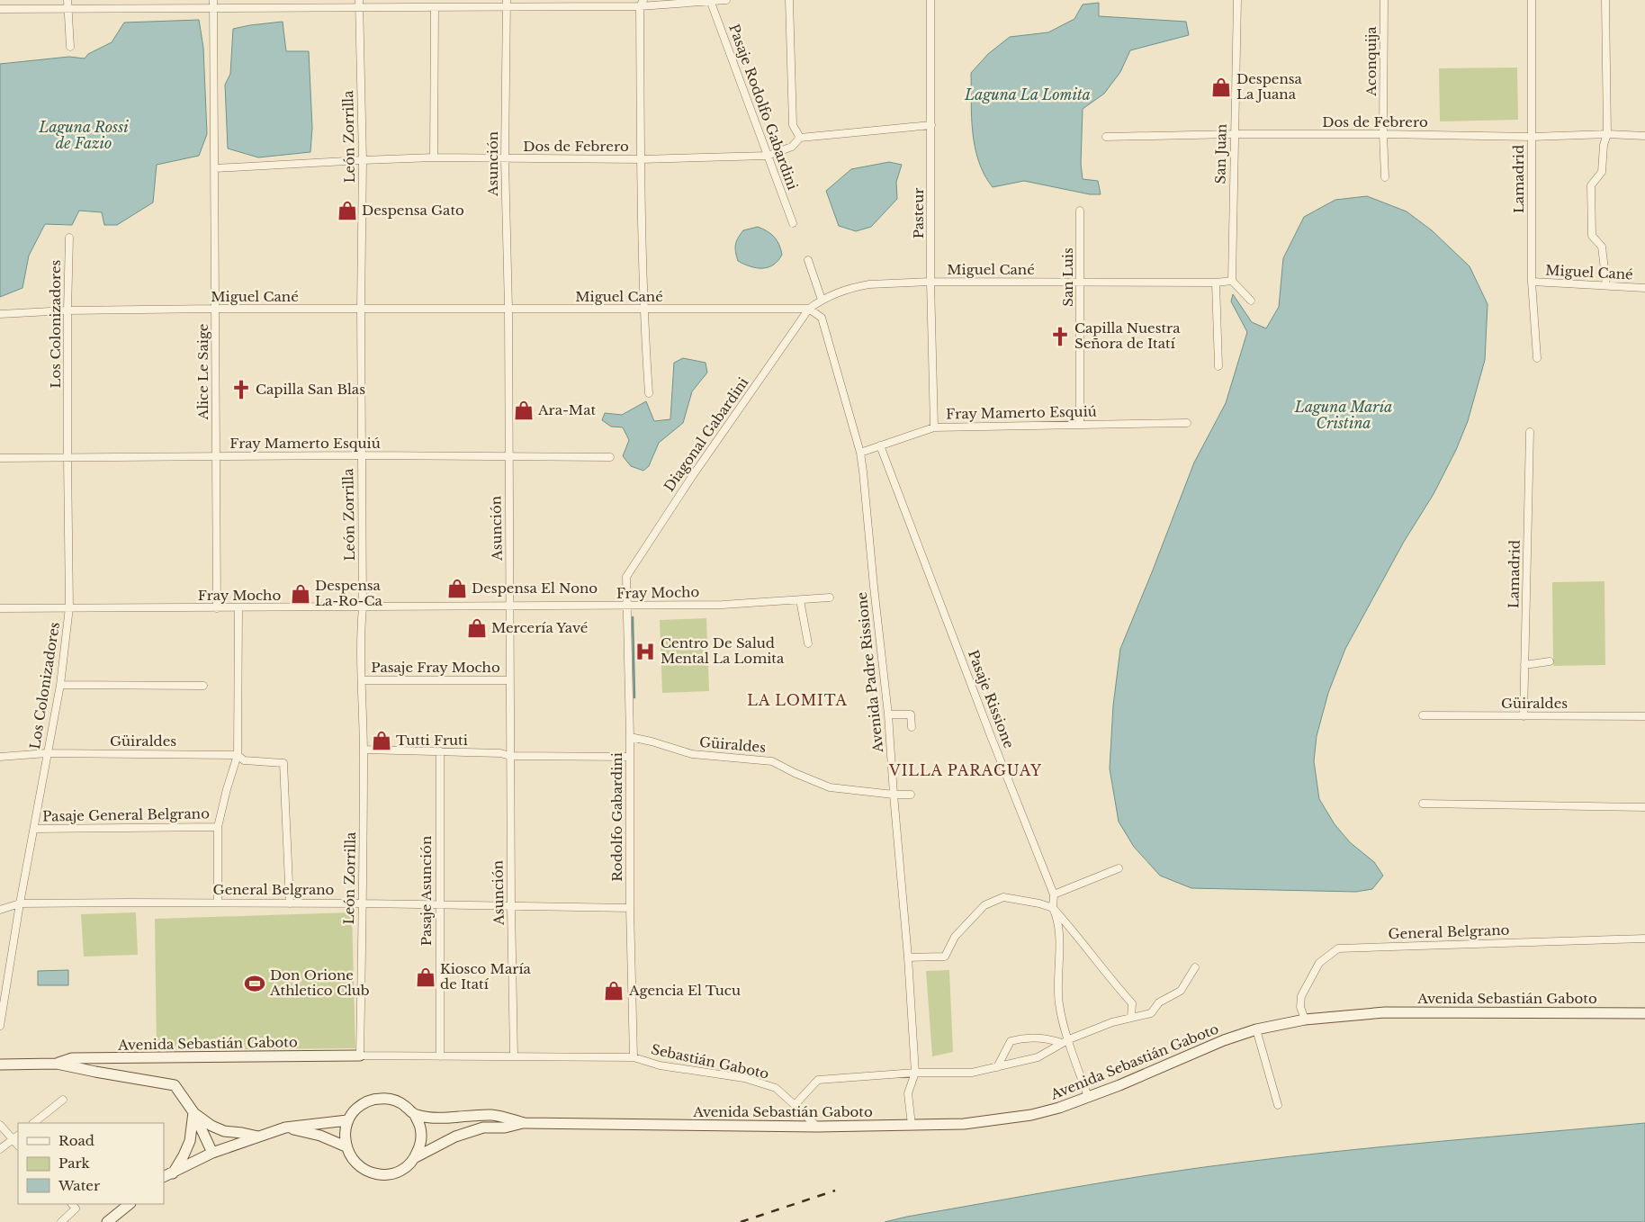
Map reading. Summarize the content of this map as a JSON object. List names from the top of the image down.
{
  "streets": {
    "main road": ["Avenida Sebastián Gaboto"],
    "street": [
      "Aconquija",
      "Pasaje Rodolfo Gabardini",
      "Dos de Febrero",
      "León Zorrilla",
      "San Juan",
      "Asunción",
      "Lamadrid",
      "Pasteur",
      "Miguel Cané",
      "San Luis",
      "Los Colonizadores",
      "Alice Le Saige",
      "Fray Mamerto Esquiú",
      "Diagonal Gabardini",
      "Fray Mocho",
      "Pasaje Fray Mocho",
      "Avenida Padre Rissione",
      "Pasaje Rissione",
      "Güiraldes",
      "Pasaje General Belgrano",
      "Rodolfo Gabardini",
      "General Belgrano",
      "Pasaje Asunción",
      "Sebastián Gaboto"
    ]
  },
  "crossings": [
    ["Aconquija", "Dos de Febrero"],
    ["Pasaje Rodolfo Gabardini", "Dos de Febrero"],
    ["Dos de Febrero", "León Zorrilla"],
    ["Dos de Febrero", "San Juan"],
    ["Dos de Febrero", "Asunción"],
    ["Dos de Febrero", "Lamadrid"],
    ["Dos de Febrero", "Alice Le Saige"],
    ["León Zorrilla", "Miguel Cané"],
    ["León Zorrilla", "Fray Mamerto Esquiú"],
    ["León Zorrilla", "Fray Mocho"],
    ["León Zorrilla", "Pasaje Fray Mocho"],
    ["León Zorrilla", "General Belgrano"],
    ["León Zorrilla", "Avenida Sebastián Gaboto"],
    ["León Zorrilla", "Sebastián Gaboto"],
    ["San Juan", "Miguel Cané"],
    ["Asunción", "Miguel Cané"],
    ["Asunción", "Fray Mamerto Esquiú"],
    ["Asunción", "Fray Mocho"],
    ["Asunción", "Pasaje Fray Mocho"],
    ["Asunción", "General Belgrano"],
    ["Asunción", "Sebastián Gaboto"],
    ["Lamadrid", "Miguel Cané"],
    ["Lamadrid", "Güiraldes"],
    ["Pasteur", "Miguel Cané"],
    ["Pasteur", "Fray Mamerto Esquiú"],
    ["Miguel Cané", "San Luis"],
    ["Miguel Cané", "Los Colonizadores"],
    ["Miguel Cané", "Alice Le Saige"],
    ["Miguel Cané", "Diagonal Gabardini"],
    ["Miguel Cané", "Avenida Padre Rissione"],
    ["San Luis", "Fray Mamerto Esquiú"],
    ["Los Colonizadores", "Fray Mamerto Esquiú"],
    ["Los Colonizadores", "Fray Mocho"],
    ["Los Colonizadores", "Güiraldes"],
    ["Los Colonizadores", "Pasaje General Belgrano"],
    ["Los Colonizadores", "General Belgrano"],
    ["Alice Le Saige", "Fray Mamerto Esquiú"],
    ["Alice Le Saige", "Fray Mocho"],
    ["Fray Mamerto Esquiú", "Avenida Padre Rissione"],
    ["Fray Mamerto Esquiú", "Pasaje Rissione"],
    ["Diagonal Gabardini", "Avenida Padre Rissione"],
    ["Diagonal Gabardini", "Rodolfo Gabardini"],
    ["Fray Mocho", "Rodolfo Gabardini"],
    ["Avenida Padre Rissione", "Güiraldes"],
    ["Avenida Padre Rissione", "Avenida Sebastián Gaboto"],
    ["Pasaje Rissione", "Avenida Sebastián Gaboto"],
    ["Güiraldes", "Rodolfo Gabardini"],
    ["Güiraldes", "General Belgrano"],
    ["Rodolfo Gabardini", "General Belgrano"],
    ["Rodolfo Gabardini", "Sebastián Gaboto"],
    ["General Belgrano", "Pasaje Asunción"],
    ["General Belgrano", "Avenida Sebastián Gaboto"],
    ["Pasaje Asunción", "Sebastián Gaboto"],
    ["Avenida Sebastián Gaboto", "Sebastián Gaboto"]
  ],
  "districts": ["LA LOMITA", "VILLA PARAGUAY"],
  "water": ["Laguna La Lomita", "Laguna Rossi de Fazio", "Laguna María Cristina"],
  "places": {
    "shop": [
      "Despensa La Juana",
      "Despensa Gato",
      "Ara-Mat",
      "Despensa El Nono",
      "Despensa La-Ro-Ca",
      "Mercería Yavé",
      "Tutti Fruti",
      "Kiosco María de Itatí",
      "Agencia El Tucu"
    ],
    "church": ["Capilla Nuestra Señora de Itatí", "Capilla San Blas"],
    "hospital": ["Centro De Salud Mental La Lomita"],
    "sports": ["Don Orione Athletico Club"]
  },
  "legend": ["Road", "Park", "Water"]
}
